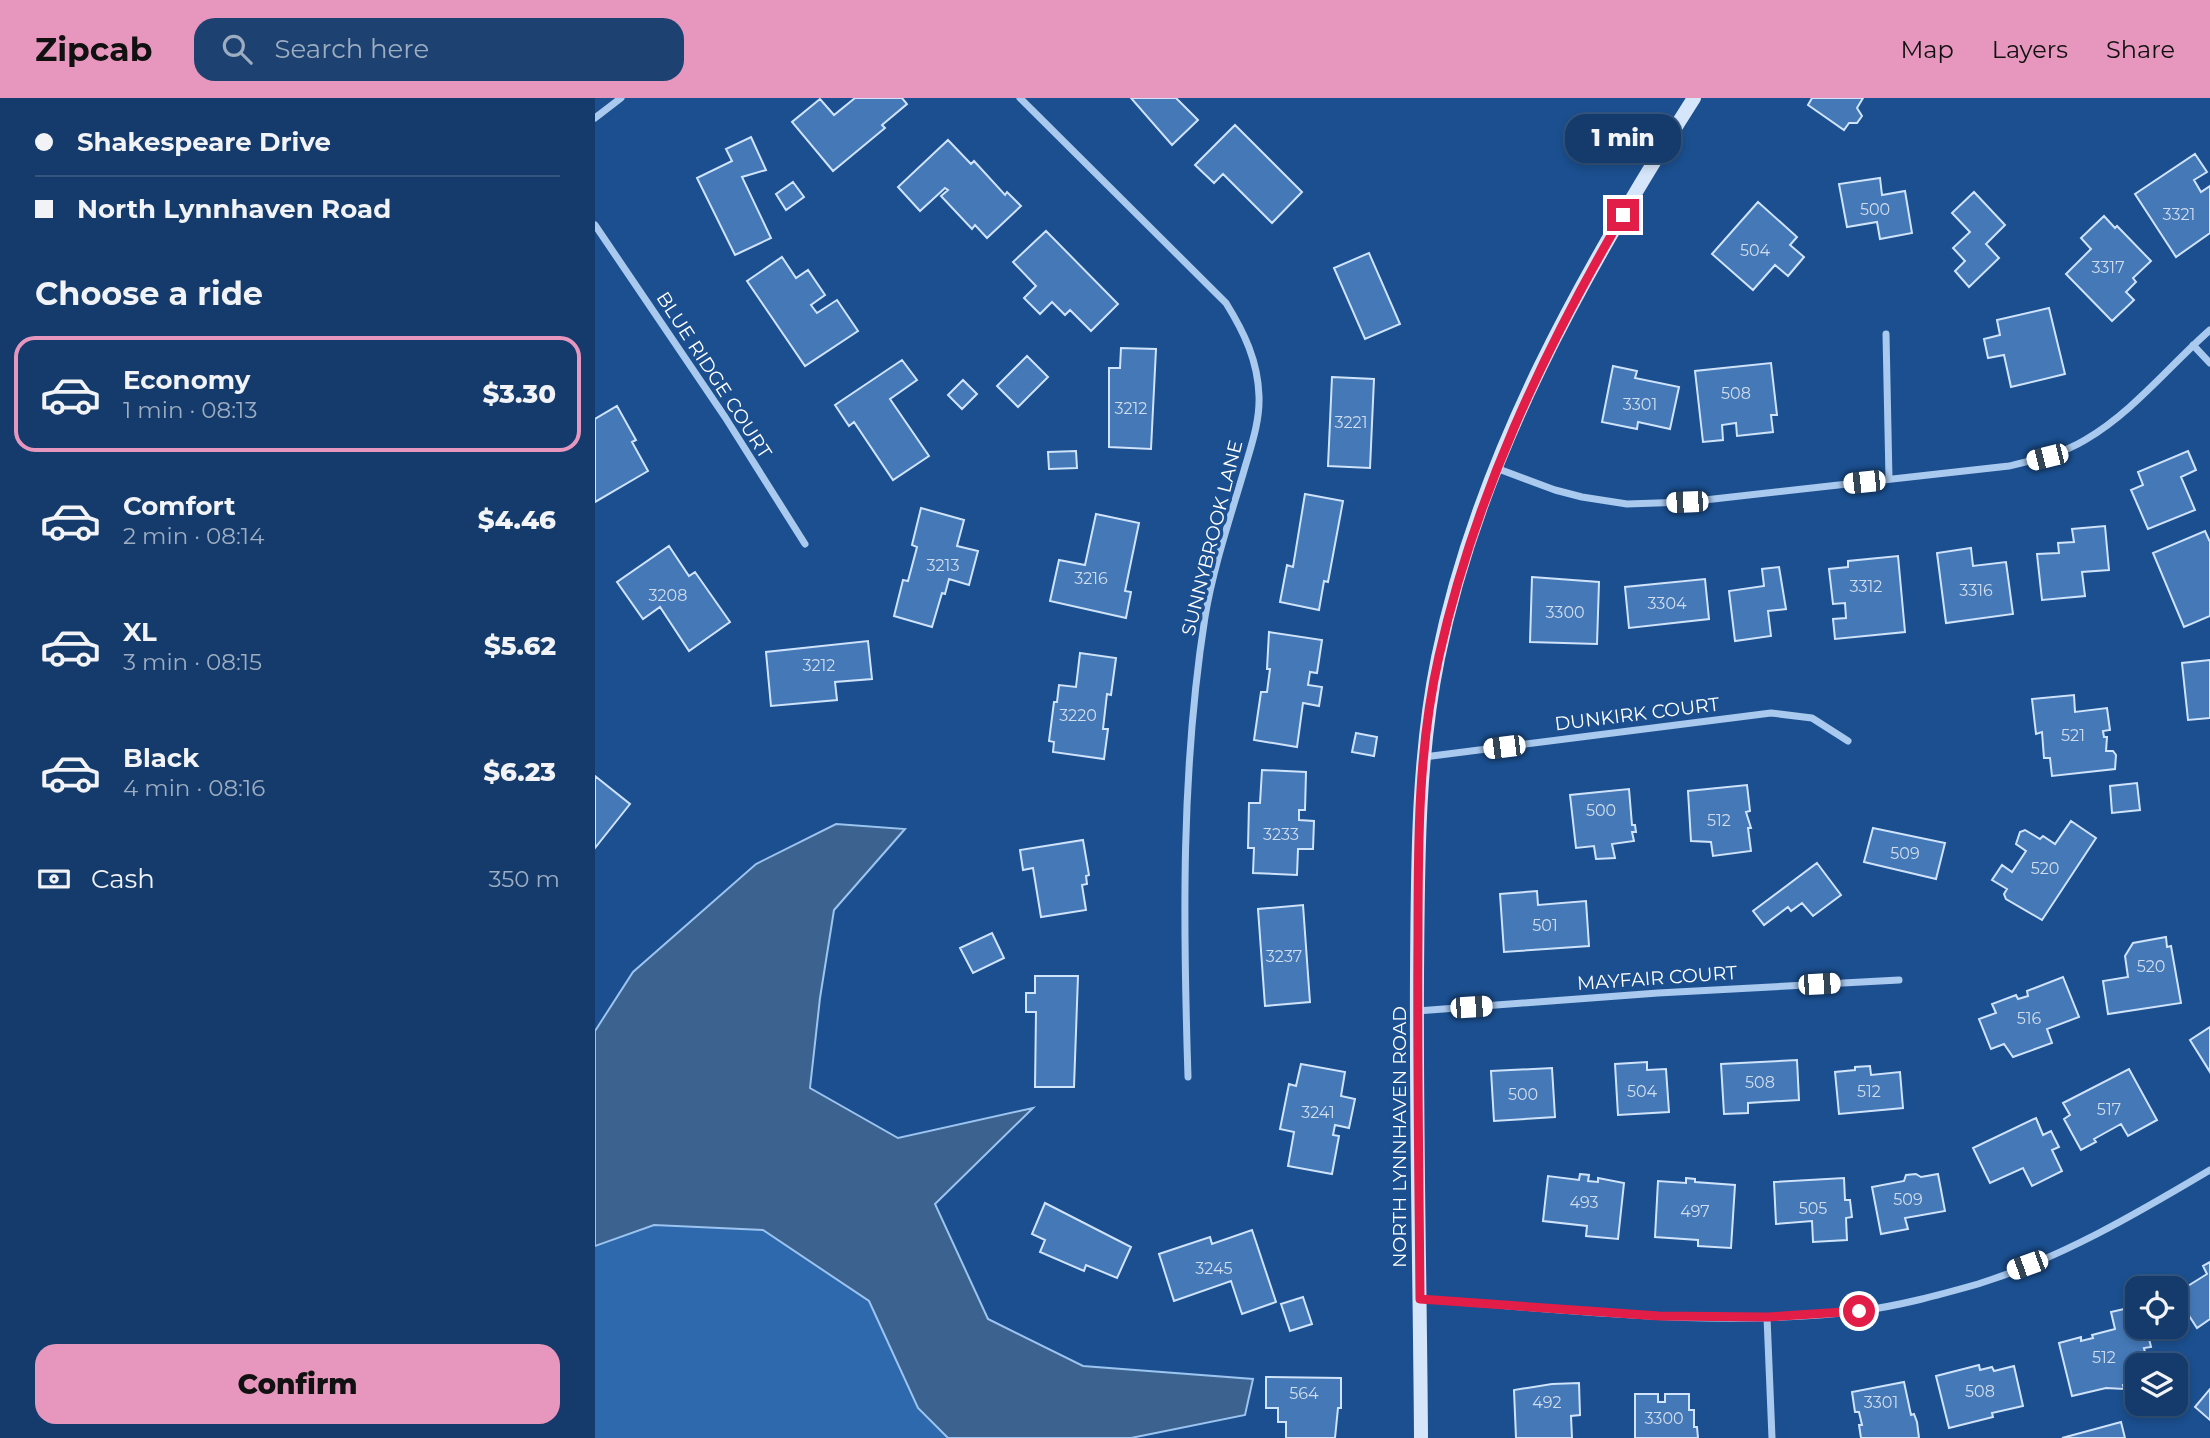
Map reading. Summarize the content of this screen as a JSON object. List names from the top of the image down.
{
  "streets": {
    "street": [
      "BLUE RIDGE COURT",
      "SUNNYBROOK LANE",
      "DUNKIRK COURT",
      "MAYFAIR COURT",
      "NORTH LYNNHAVEN ROAD"
    ]
  },
  "crossings": [
    ["DUNKIRK COURT", "NORTH LYNNHAVEN ROAD"],
    ["MAYFAIR COURT", "NORTH LYNNHAVEN ROAD"]
  ],
  "house_numbers": [
    "500",
    "3321",
    "504",
    "3317",
    "508",
    "3301",
    "3212",
    "3221",
    "3213",
    "3216",
    "3312",
    "3316",
    "3208",
    "3304",
    "3300",
    "3212",
    "3220",
    "521",
    "500",
    "512",
    "3233",
    "509",
    "520",
    "501",
    "3237",
    "520",
    "516",
    "508",
    "504",
    "512",
    "500",
    "517",
    "3241",
    "509",
    "493",
    "505",
    "497",
    "3245",
    "512",
    "508",
    "564",
    "492",
    "3301",
    "3300"
  ],
  "page": {
    "header": "Zipcab",
    "search": "Search here",
    "nav": ["Map", "Layers", "Share"],
    "banner": ["Shakespeare Drive", "North Lynnhaven Road"],
    "bubble": "1 min",
    "heading": "Choose a ride",
    "list": [
      {
        "name": "Economy",
        "note": "1 min · 08:13",
        "value": "$3.30"
      },
      {
        "name": "Comfort",
        "note": "2 min · 08:14",
        "value": "$4.46"
      },
      {
        "name": "XL",
        "note": "3 min · 08:15",
        "value": "$5.62"
      },
      {
        "name": "Black",
        "note": "4 min · 08:16",
        "value": "$6.23"
      }
    ],
    "pay": ["Cash", "350 m"],
    "buttons": "Confirm"
  }
}
